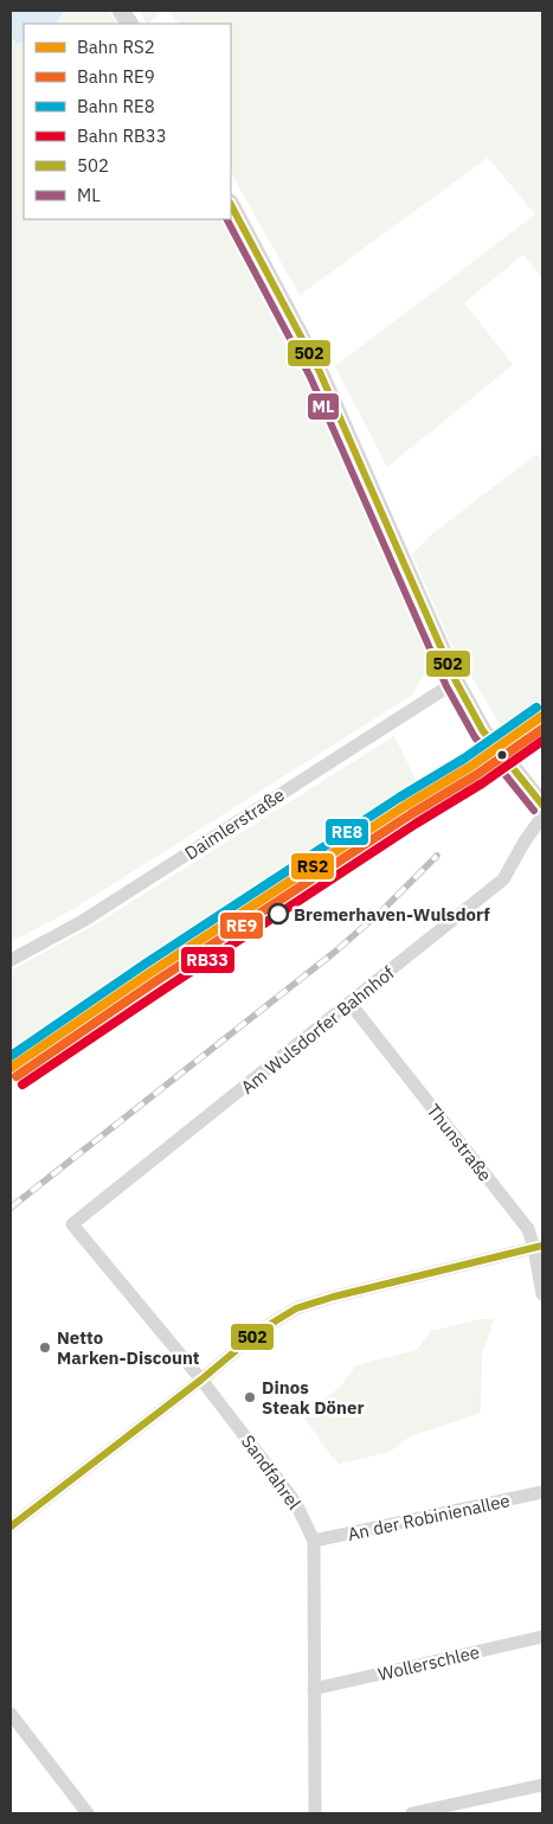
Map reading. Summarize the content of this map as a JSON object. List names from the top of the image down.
{
  "streets": {
    "street": [
      "Daimlerstraße",
      "Am Wulsdorfer Bahnhof",
      "Thunstraße",
      "Sandfahrel",
      "An der Robinienallee",
      "Wollerschlee"
    ]
  },
  "crossings": [
    ["Am Wulsdorfer Bahnhof", "Thunstraße"],
    ["Am Wulsdorfer Bahnhof", "Sandfahrel"],
    ["Sandfahrel", "An der Robinienallee"],
    ["Sandfahrel", "Wollerschlee"]
  ],
  "places": ["Bremerhaven-Wulsdorf", "Netto Marken-Discount", "Dinos Steak Döner"],
  "lines": [
    "transit line 502",
    "transit line ML",
    "rail line RE8",
    "rail line RS2",
    "rail line RE9",
    "rail line RB33"
  ],
  "legend": [
    "Bahn RS2",
    "Bahn RE9",
    "Bahn RE8",
    "Bahn RB33",
    "502",
    "ML"
  ]
}
